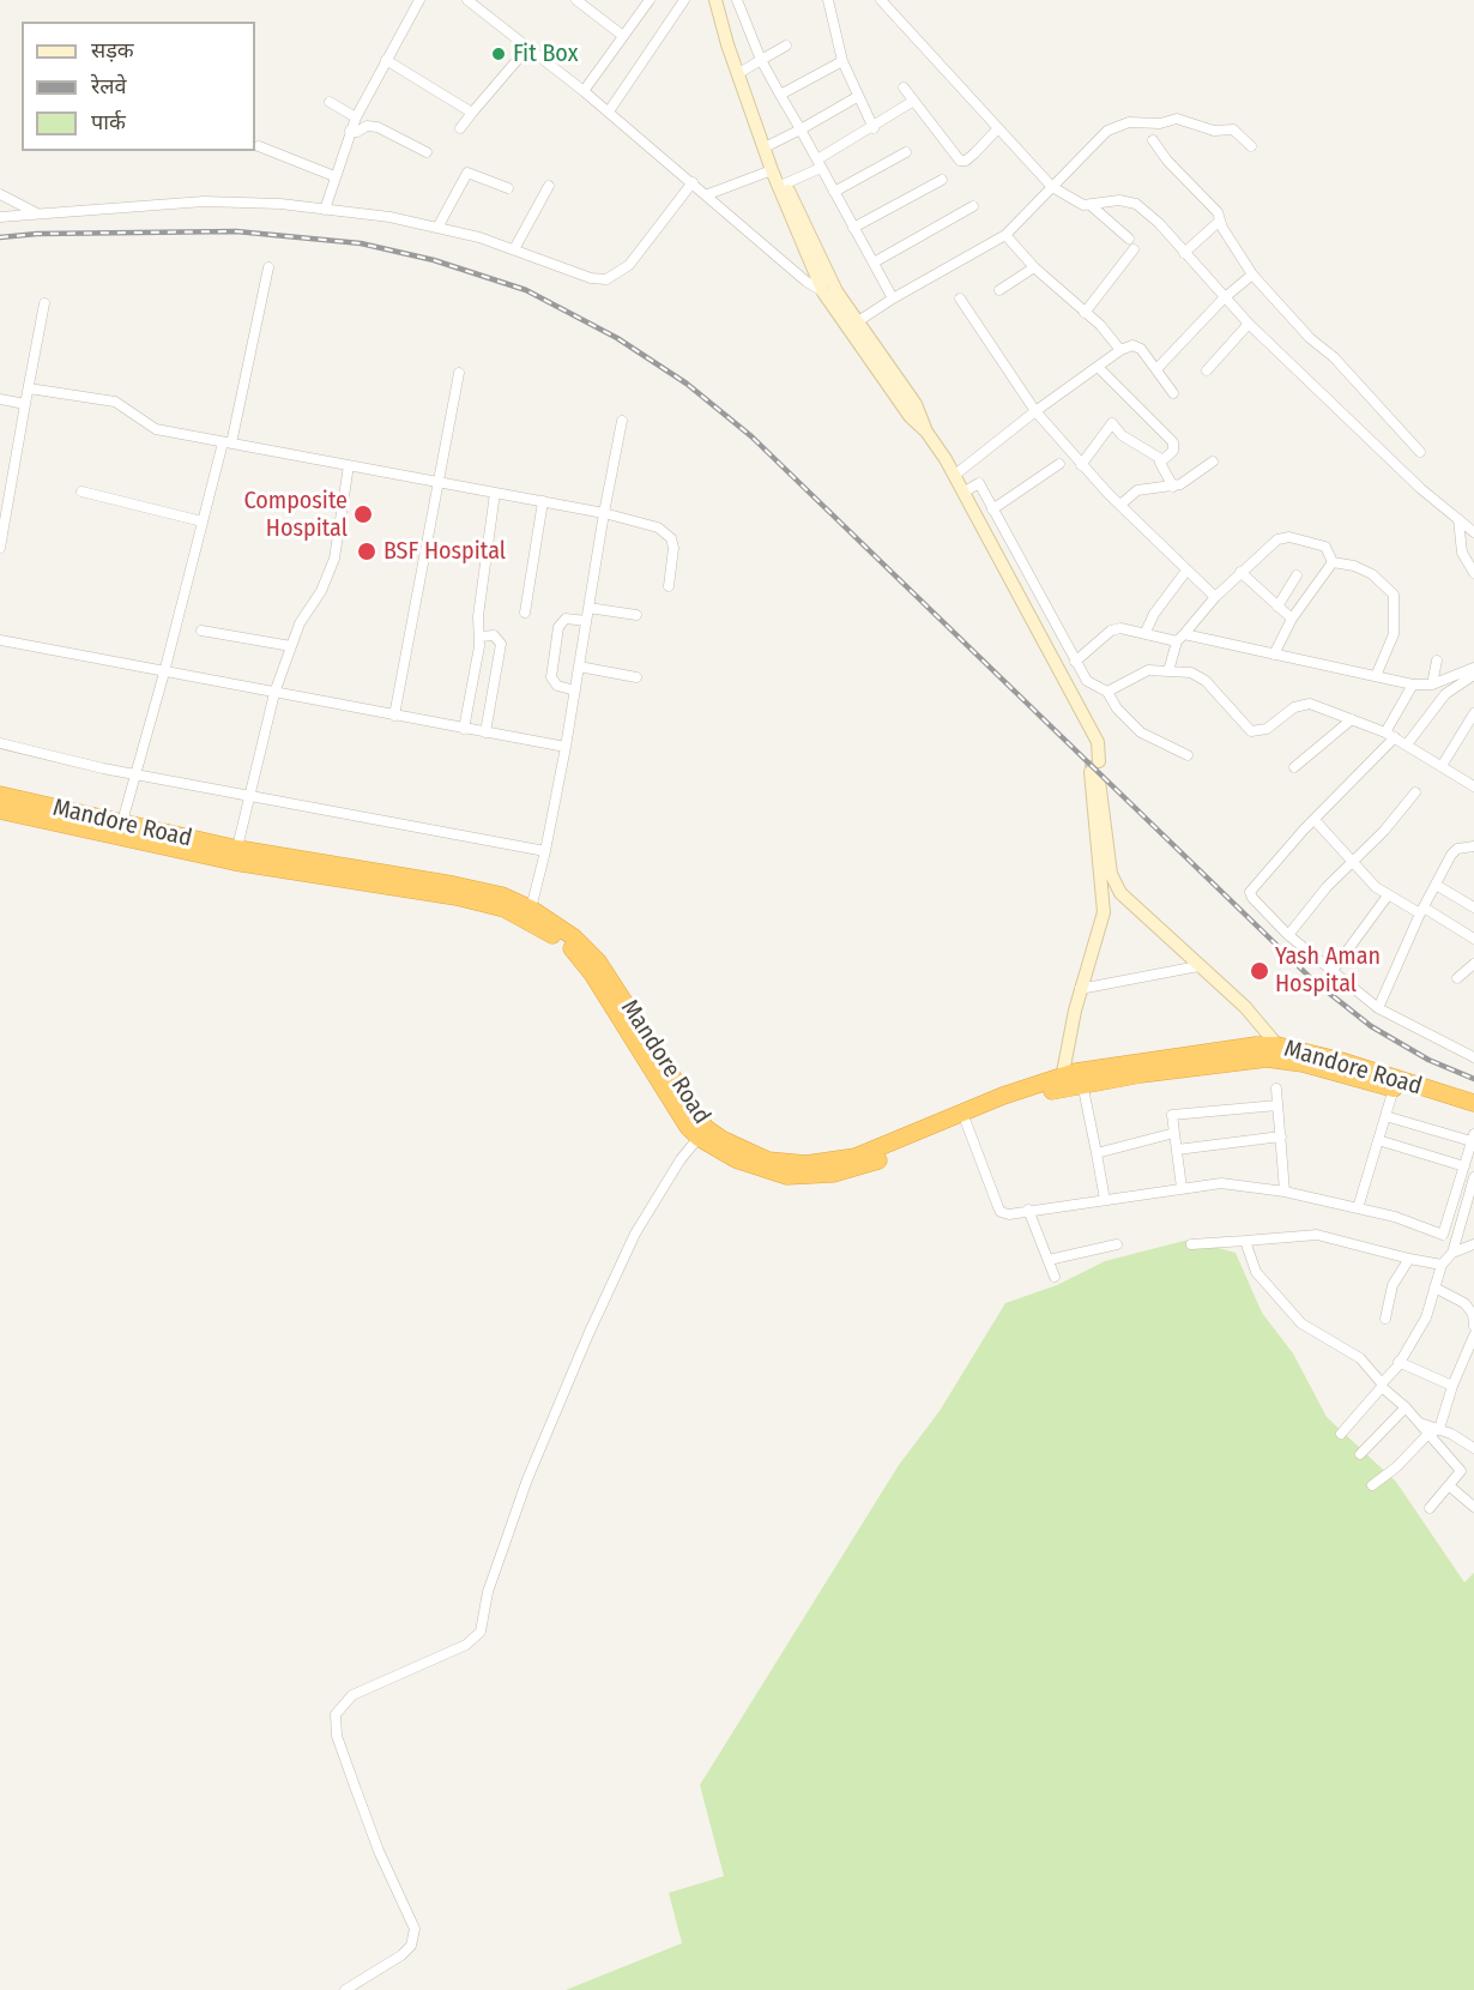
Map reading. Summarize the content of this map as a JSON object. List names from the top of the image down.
{
  "streets": {
    "highway": ["Mandore Road"]
  },
  "places": [
    "Fit Box",
    "Composite Hospital",
    "BSF Hospital",
    "Yash Aman Hospital"
  ],
  "legend": ["सड़क", "रेलवे", "पार्क"]
}
